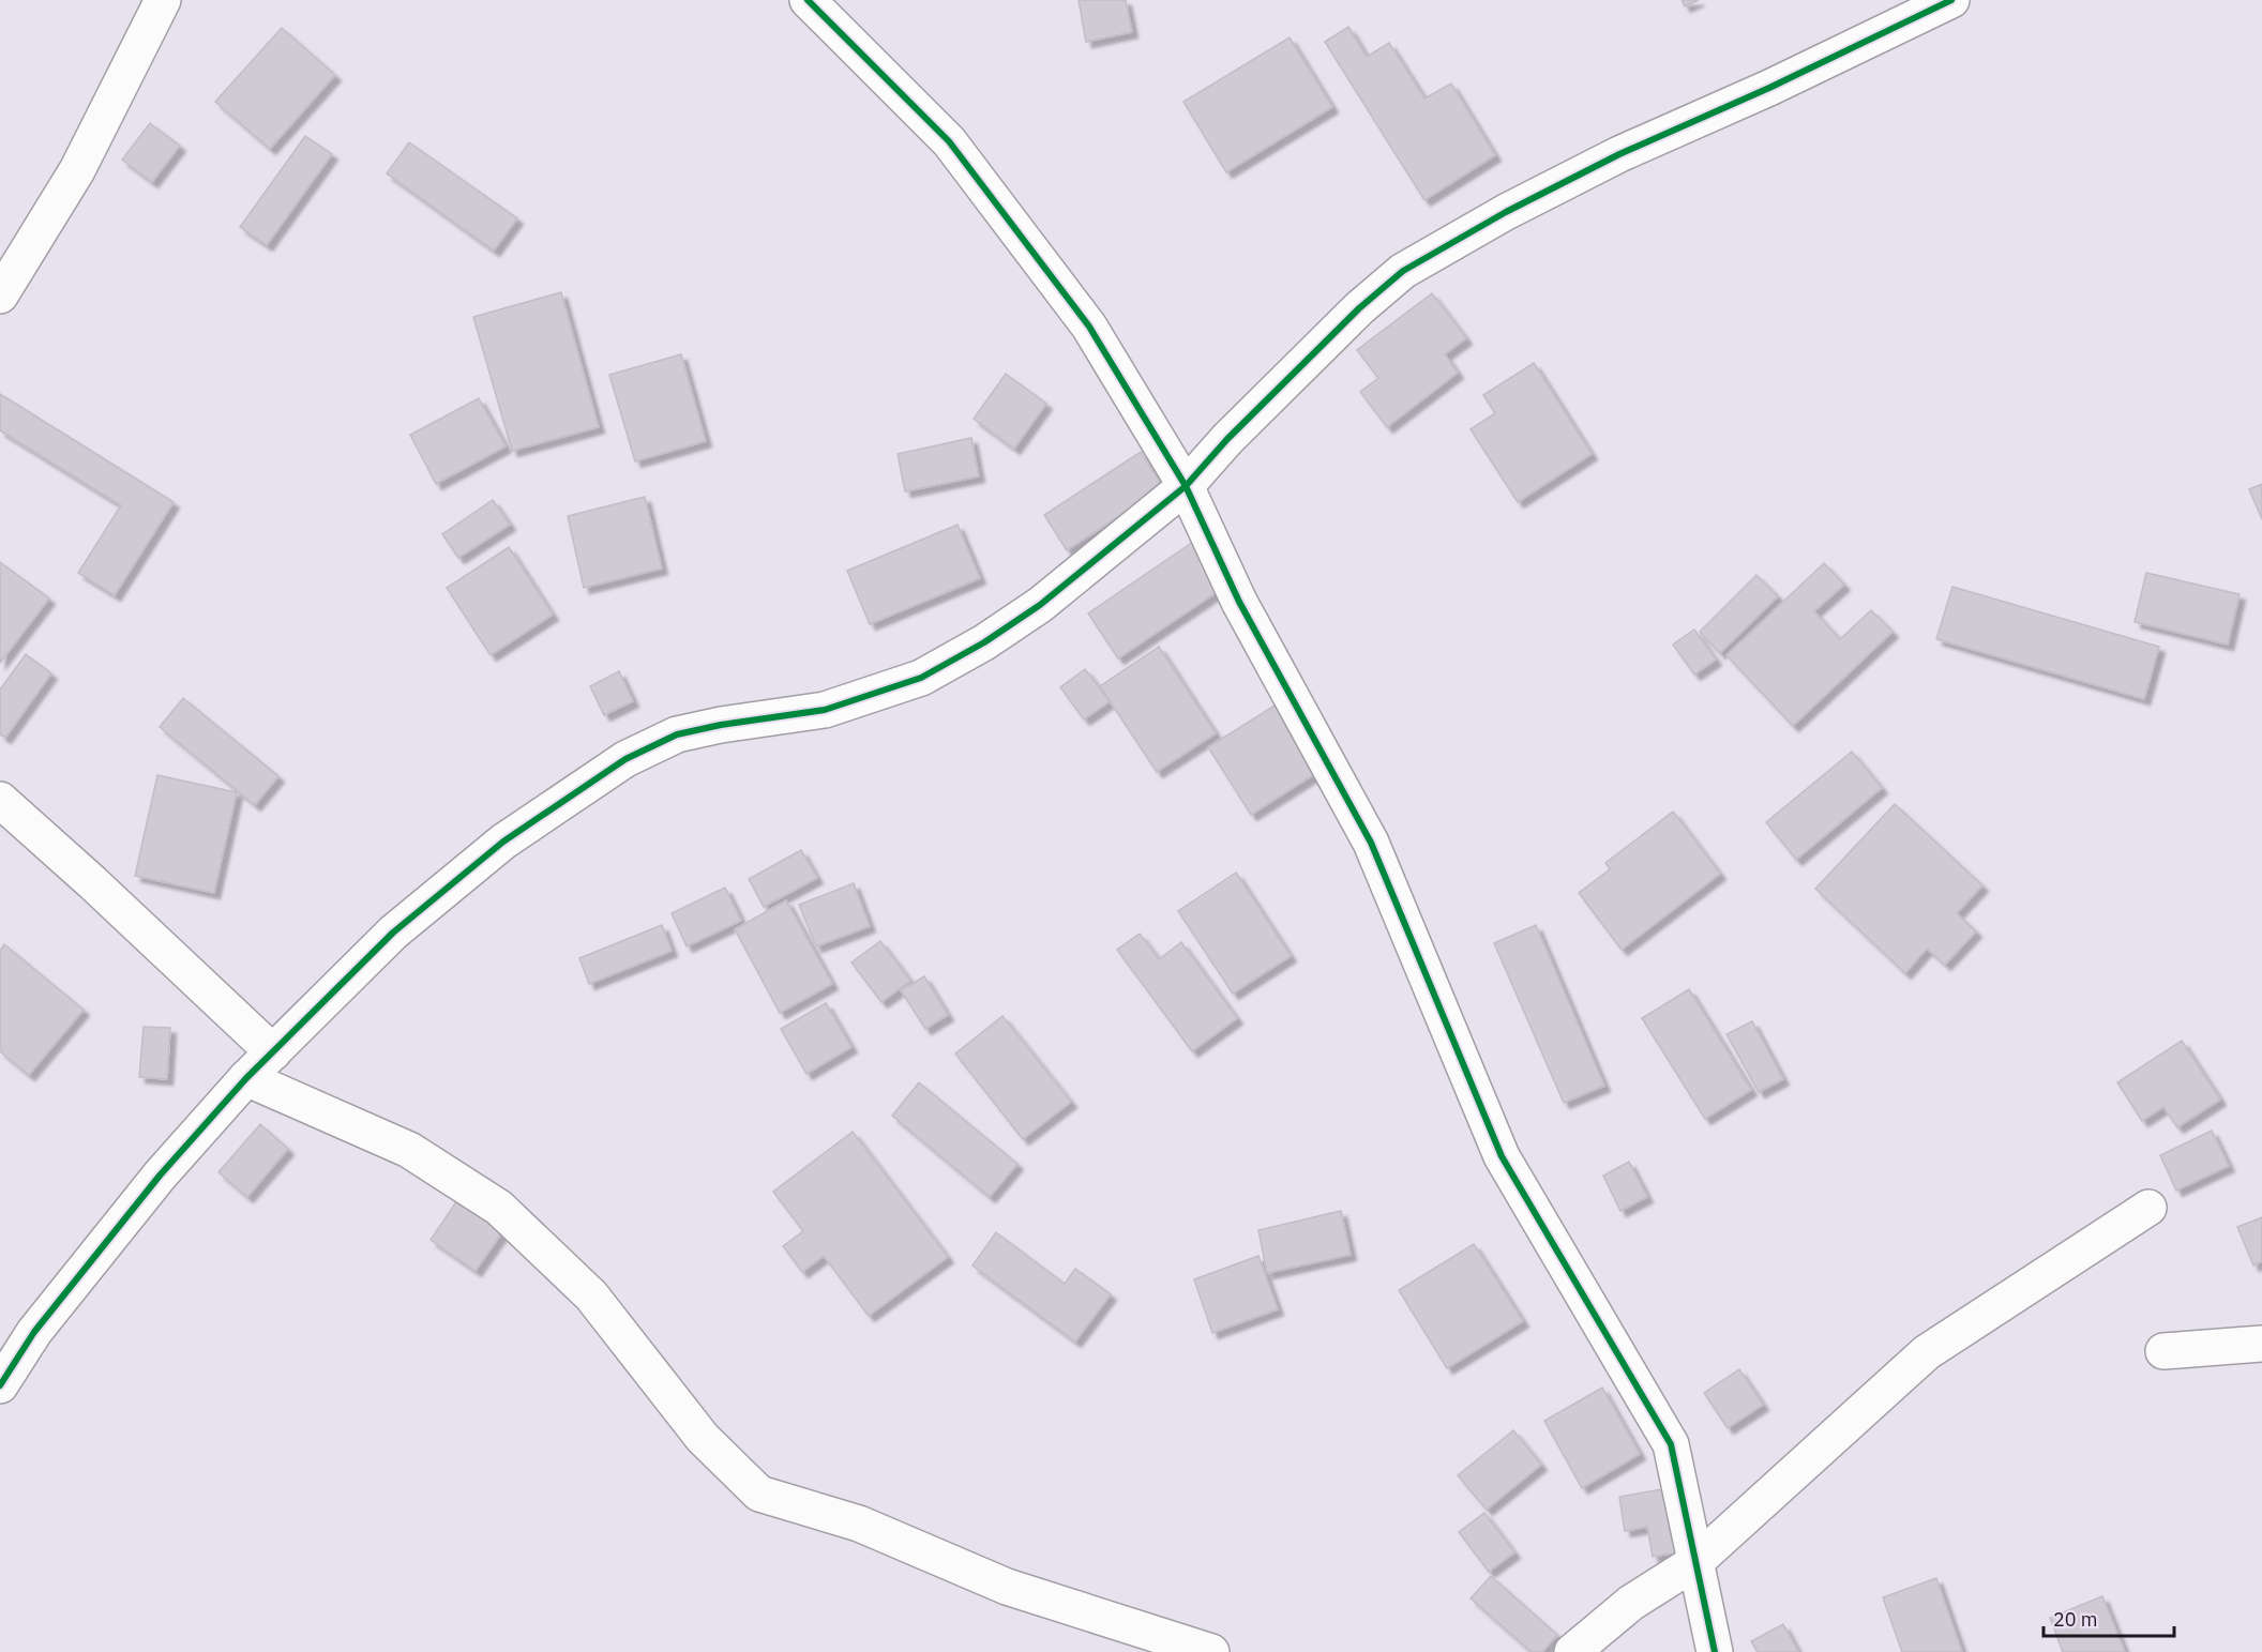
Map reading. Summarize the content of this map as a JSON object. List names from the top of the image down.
{
  "scale_bar": "20 m"
}
